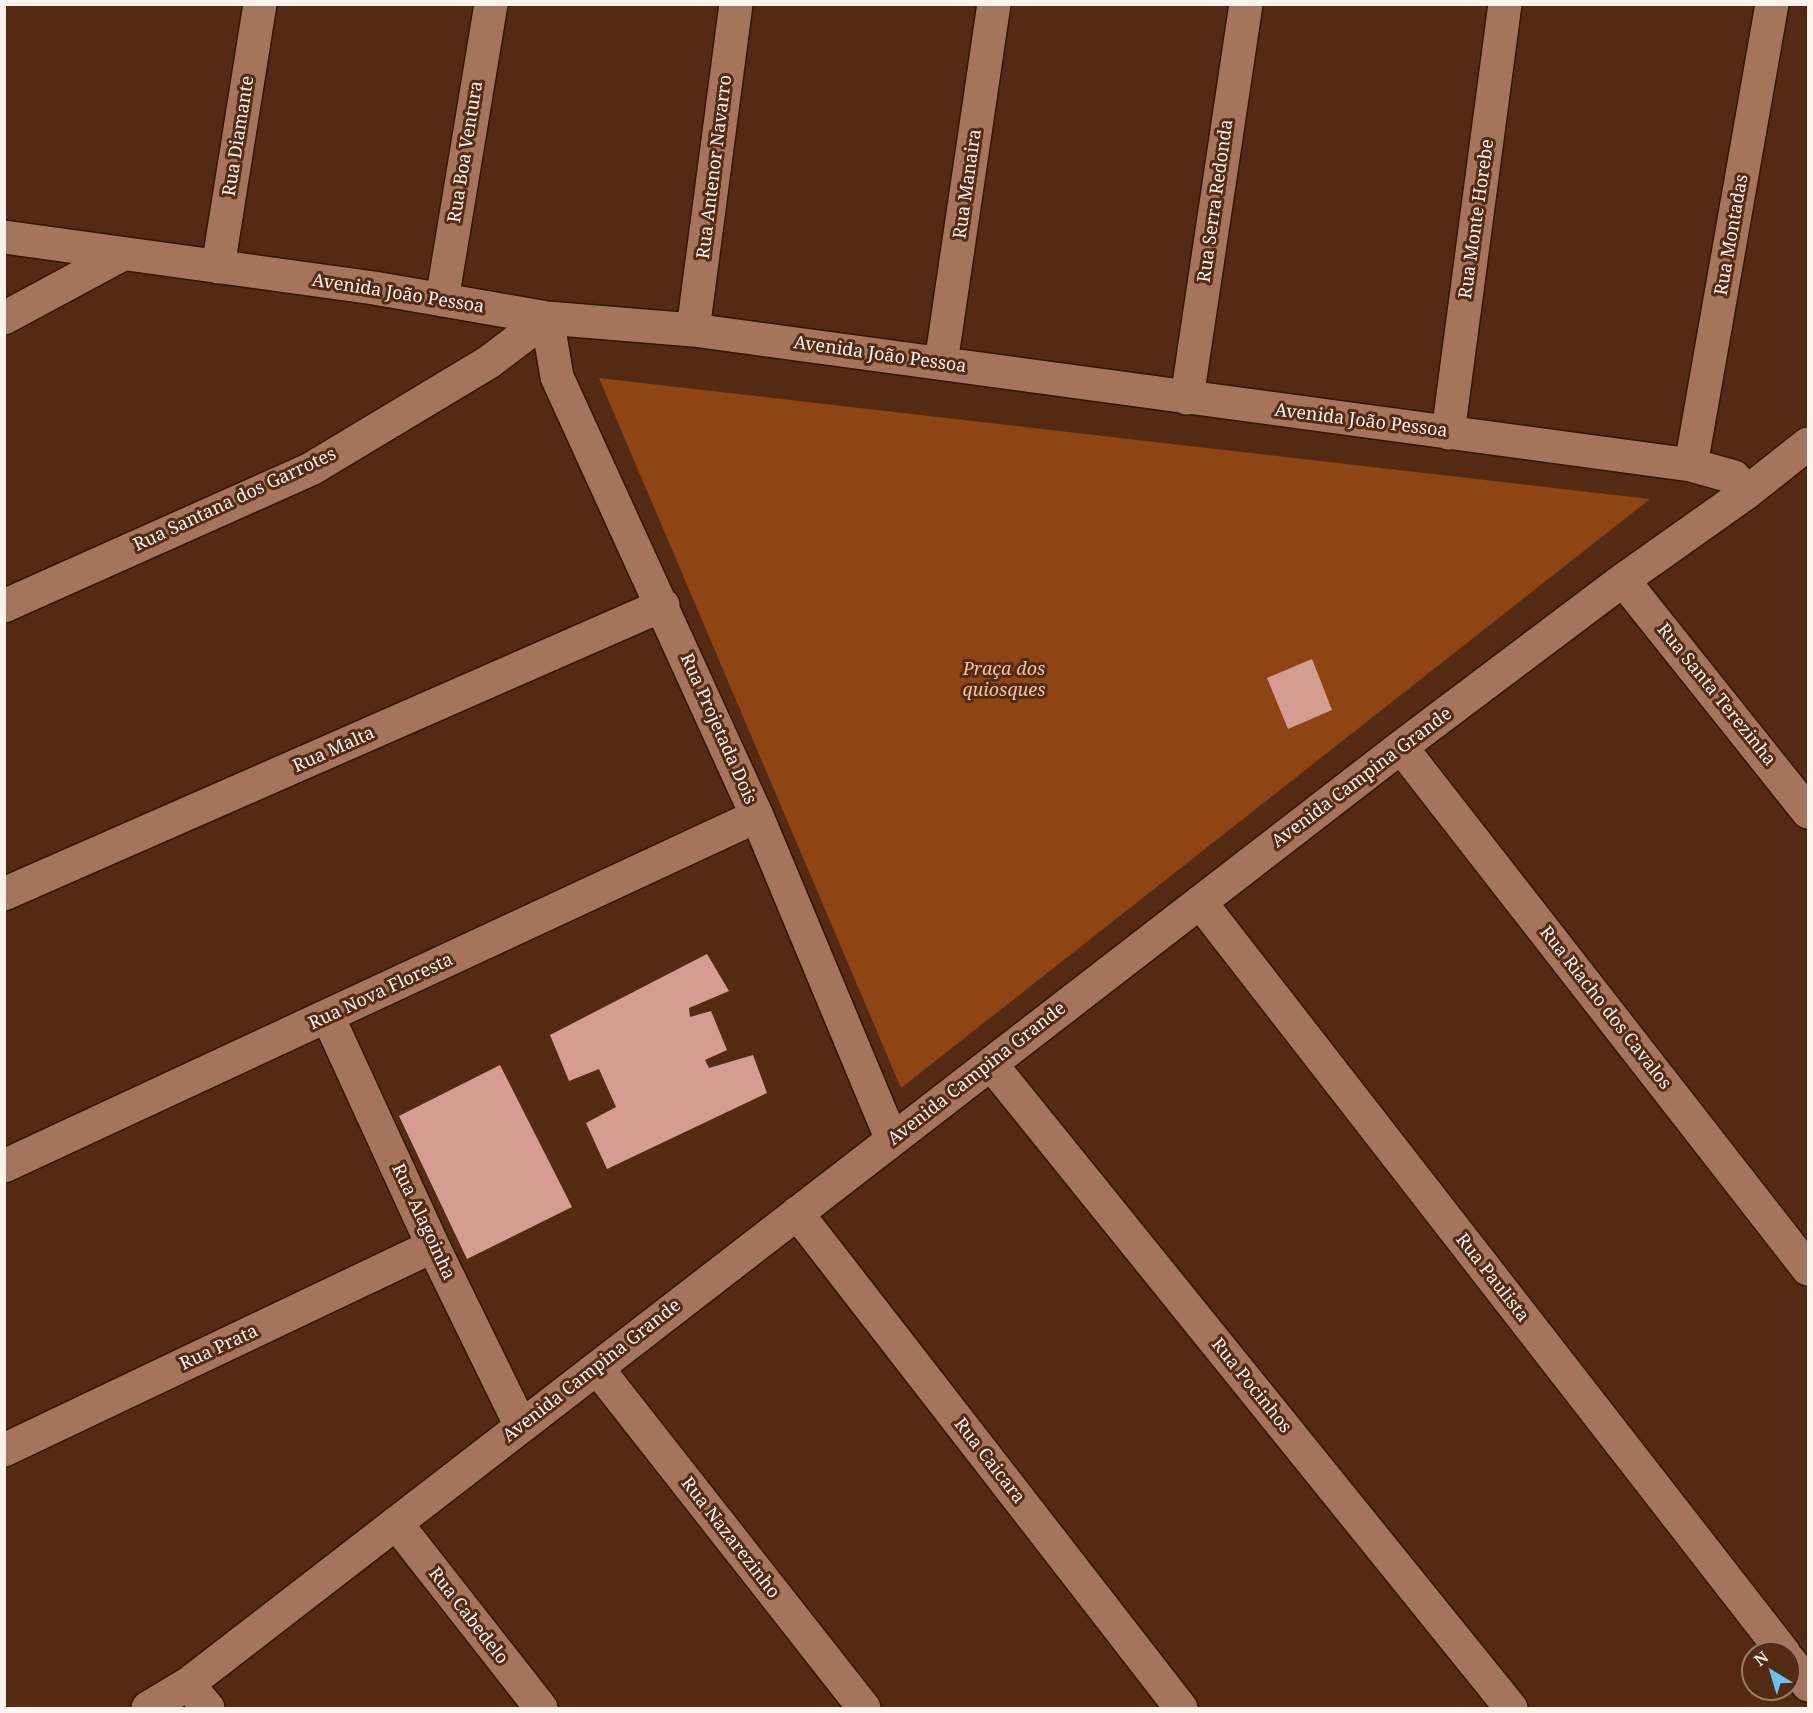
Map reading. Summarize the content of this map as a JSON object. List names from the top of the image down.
{
  "streets": {
    "street": [
      "Rua Diamante",
      "Rua Boa Ventura",
      "Rua Antenor Navarro",
      "Rua Manaira",
      "Rua Serra Redonda",
      "Rua Monte Horebe",
      "Rua Montadas",
      "Avenida João Pessoa",
      "Rua Santana dos Garrotes",
      "Rua Santa Terezinha",
      "Rua Projetada Dois",
      "Rua Malta",
      "Avenida Campina Grande",
      "Rua Nova Floresta",
      "Rua Riacho dos Cavalos",
      "Rua Alagoinha",
      "Rua Paulista",
      "Rua Prata",
      "Rua Pocinhos",
      "Rua Caicara",
      "Rua Nazarezinho",
      "Rua Cabedelo"
    ]
  },
  "crossings": [
    ["Rua Diamante", "Avenida João Pessoa"],
    ["Rua Boa Ventura", "Avenida João Pessoa"],
    ["Rua Antenor Navarro", "Avenida João Pessoa"],
    ["Rua Manaira", "Avenida João Pessoa"],
    ["Rua Serra Redonda", "Avenida João Pessoa"],
    ["Rua Monte Horebe", "Avenida João Pessoa"],
    ["Rua Montadas", "Avenida João Pessoa"],
    ["Avenida João Pessoa", "Rua Santana dos Garrotes"],
    ["Avenida João Pessoa", "Rua Projetada Dois"],
    ["Avenida João Pessoa", "Avenida Campina Grande"],
    ["Rua Santana dos Garrotes", "Rua Projetada Dois"],
    ["Rua Santa Terezinha", "Avenida Campina Grande"],
    ["Rua Projetada Dois", "Rua Malta"],
    ["Rua Projetada Dois", "Avenida Campina Grande"],
    ["Rua Projetada Dois", "Rua Nova Floresta"],
    ["Avenida Campina Grande", "Rua Riacho dos Cavalos"],
    ["Avenida Campina Grande", "Rua Alagoinha"],
    ["Avenida Campina Grande", "Rua Paulista"],
    ["Avenida Campina Grande", "Rua Pocinhos"],
    ["Avenida Campina Grande", "Rua Caicara"],
    ["Avenida Campina Grande", "Rua Nazarezinho"],
    ["Avenida Campina Grande", "Rua Cabedelo"],
    ["Rua Nova Floresta", "Rua Alagoinha"],
    ["Rua Alagoinha", "Rua Prata"]
  ],
  "parks": ["Praça dos quiosques"],
  "north": "top left"
}
